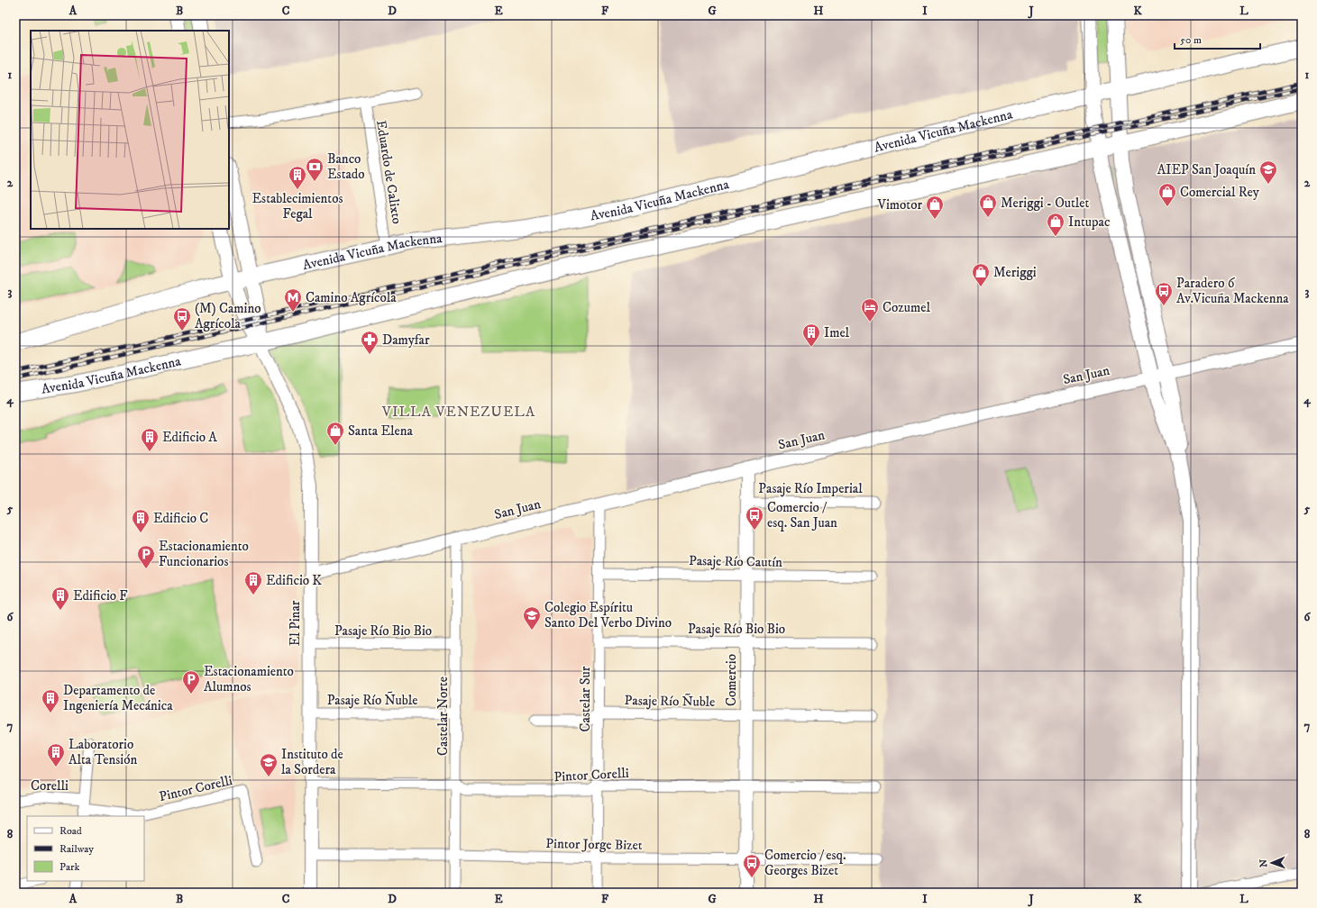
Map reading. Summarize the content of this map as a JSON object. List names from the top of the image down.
{
  "streets": {
    "main road": ["Avenida Vicuña Mackenna"],
    "street": [
      "Eduardo de Calixto",
      "San Juan",
      "Pasaje Río Imperial",
      "Pasaje Río Cautín",
      "El Pinar",
      "Pasaje Río Bio Bio",
      "Comercio",
      "Castelar Sur",
      "Pasaje Río Ñuble",
      "Castelar Norte",
      "Pintor Corelli",
      "Corelli",
      "Pintor Jorge Bizet"
    ]
  },
  "crossings": [
    ["Avenida Vicuña Mackenna", "Eduardo de Calixto"],
    ["Avenida Vicuña Mackenna", "El Pinar"],
    ["San Juan", "El Pinar"],
    ["San Juan", "Comercio"],
    ["San Juan", "Castelar Sur"],
    ["San Juan", "Castelar Norte"],
    ["Pasaje Río Imperial", "Comercio"],
    ["Pasaje Río Cautín", "Comercio"],
    ["Pasaje Río Cautín", "Castelar Sur"],
    ["El Pinar", "Pasaje Río Bio Bio"],
    ["El Pinar", "Pasaje Río Ñuble"],
    ["El Pinar", "Pintor Corelli"],
    ["El Pinar", "Pintor Jorge Bizet"],
    ["Pasaje Río Bio Bio", "Comercio"],
    ["Pasaje Río Bio Bio", "Castelar Sur"],
    ["Pasaje Río Bio Bio", "Castelar Norte"],
    ["Comercio", "Pasaje Río Ñuble"],
    ["Comercio", "Pintor Corelli"],
    ["Comercio", "Pintor Jorge Bizet"],
    ["Castelar Sur", "Pasaje Río Ñuble"],
    ["Castelar Sur", "Pintor Corelli"],
    ["Castelar Sur", "Pintor Jorge Bizet"],
    ["Pasaje Río Ñuble", "Castelar Norte"],
    ["Castelar Norte", "Pintor Corelli"],
    ["Castelar Norte", "Pintor Jorge Bizet"],
    ["Pintor Corelli", "Corelli"]
  ],
  "districts": ["VILLA VENEZUELA"],
  "places": {
    "bank": ["Banco Estado"],
    "school or university": ["AIEP San Joaquín", "Colegio Espíritu Santo Del Verbo Divino", "Instituto de la Sordera"],
    "building": [
      "Establecimientos Fegal",
      "Imel",
      "Edificio A",
      "Edificio C",
      "Edificio K",
      "Edificio F",
      "Departamento de Ingeniería Mecánica",
      "Laboratorio Alta Tensión"
    ],
    "shop": [
      "Comercial Rey",
      "Meriggi - Outlet",
      "Vimotor",
      "Intupac",
      "Meriggi",
      "Santa Elena"
    ],
    "bus stop": [
      "Paradero 6 Av.Vicuña Mackenna",
      "(M) Camino Agrícola",
      "Comercio / esq. San Juan",
      "Comercio / esq. Georges Bizet"
    ],
    "metro station": ["Camino Agrícola"],
    "hotel": ["Cozumel"],
    "pharmacy": ["Damyfar"],
    "parking": ["Estacionamiento Funcionarios", "Estacionamiento Alumnos"]
  },
  "legend": ["Road", "Railway", "Park"],
  "scale_bar": "50 m",
  "north": "left",
  "grid": {
    "columns": [
      "A",
      "B",
      "C",
      "D",
      "E",
      "F",
      "G",
      "H",
      "I",
      "J",
      "K",
      "L"
    ],
    "rows": [
      "1",
      "2",
      "3",
      "4",
      "5",
      "6",
      "7",
      "8"
    ]
  }
}
